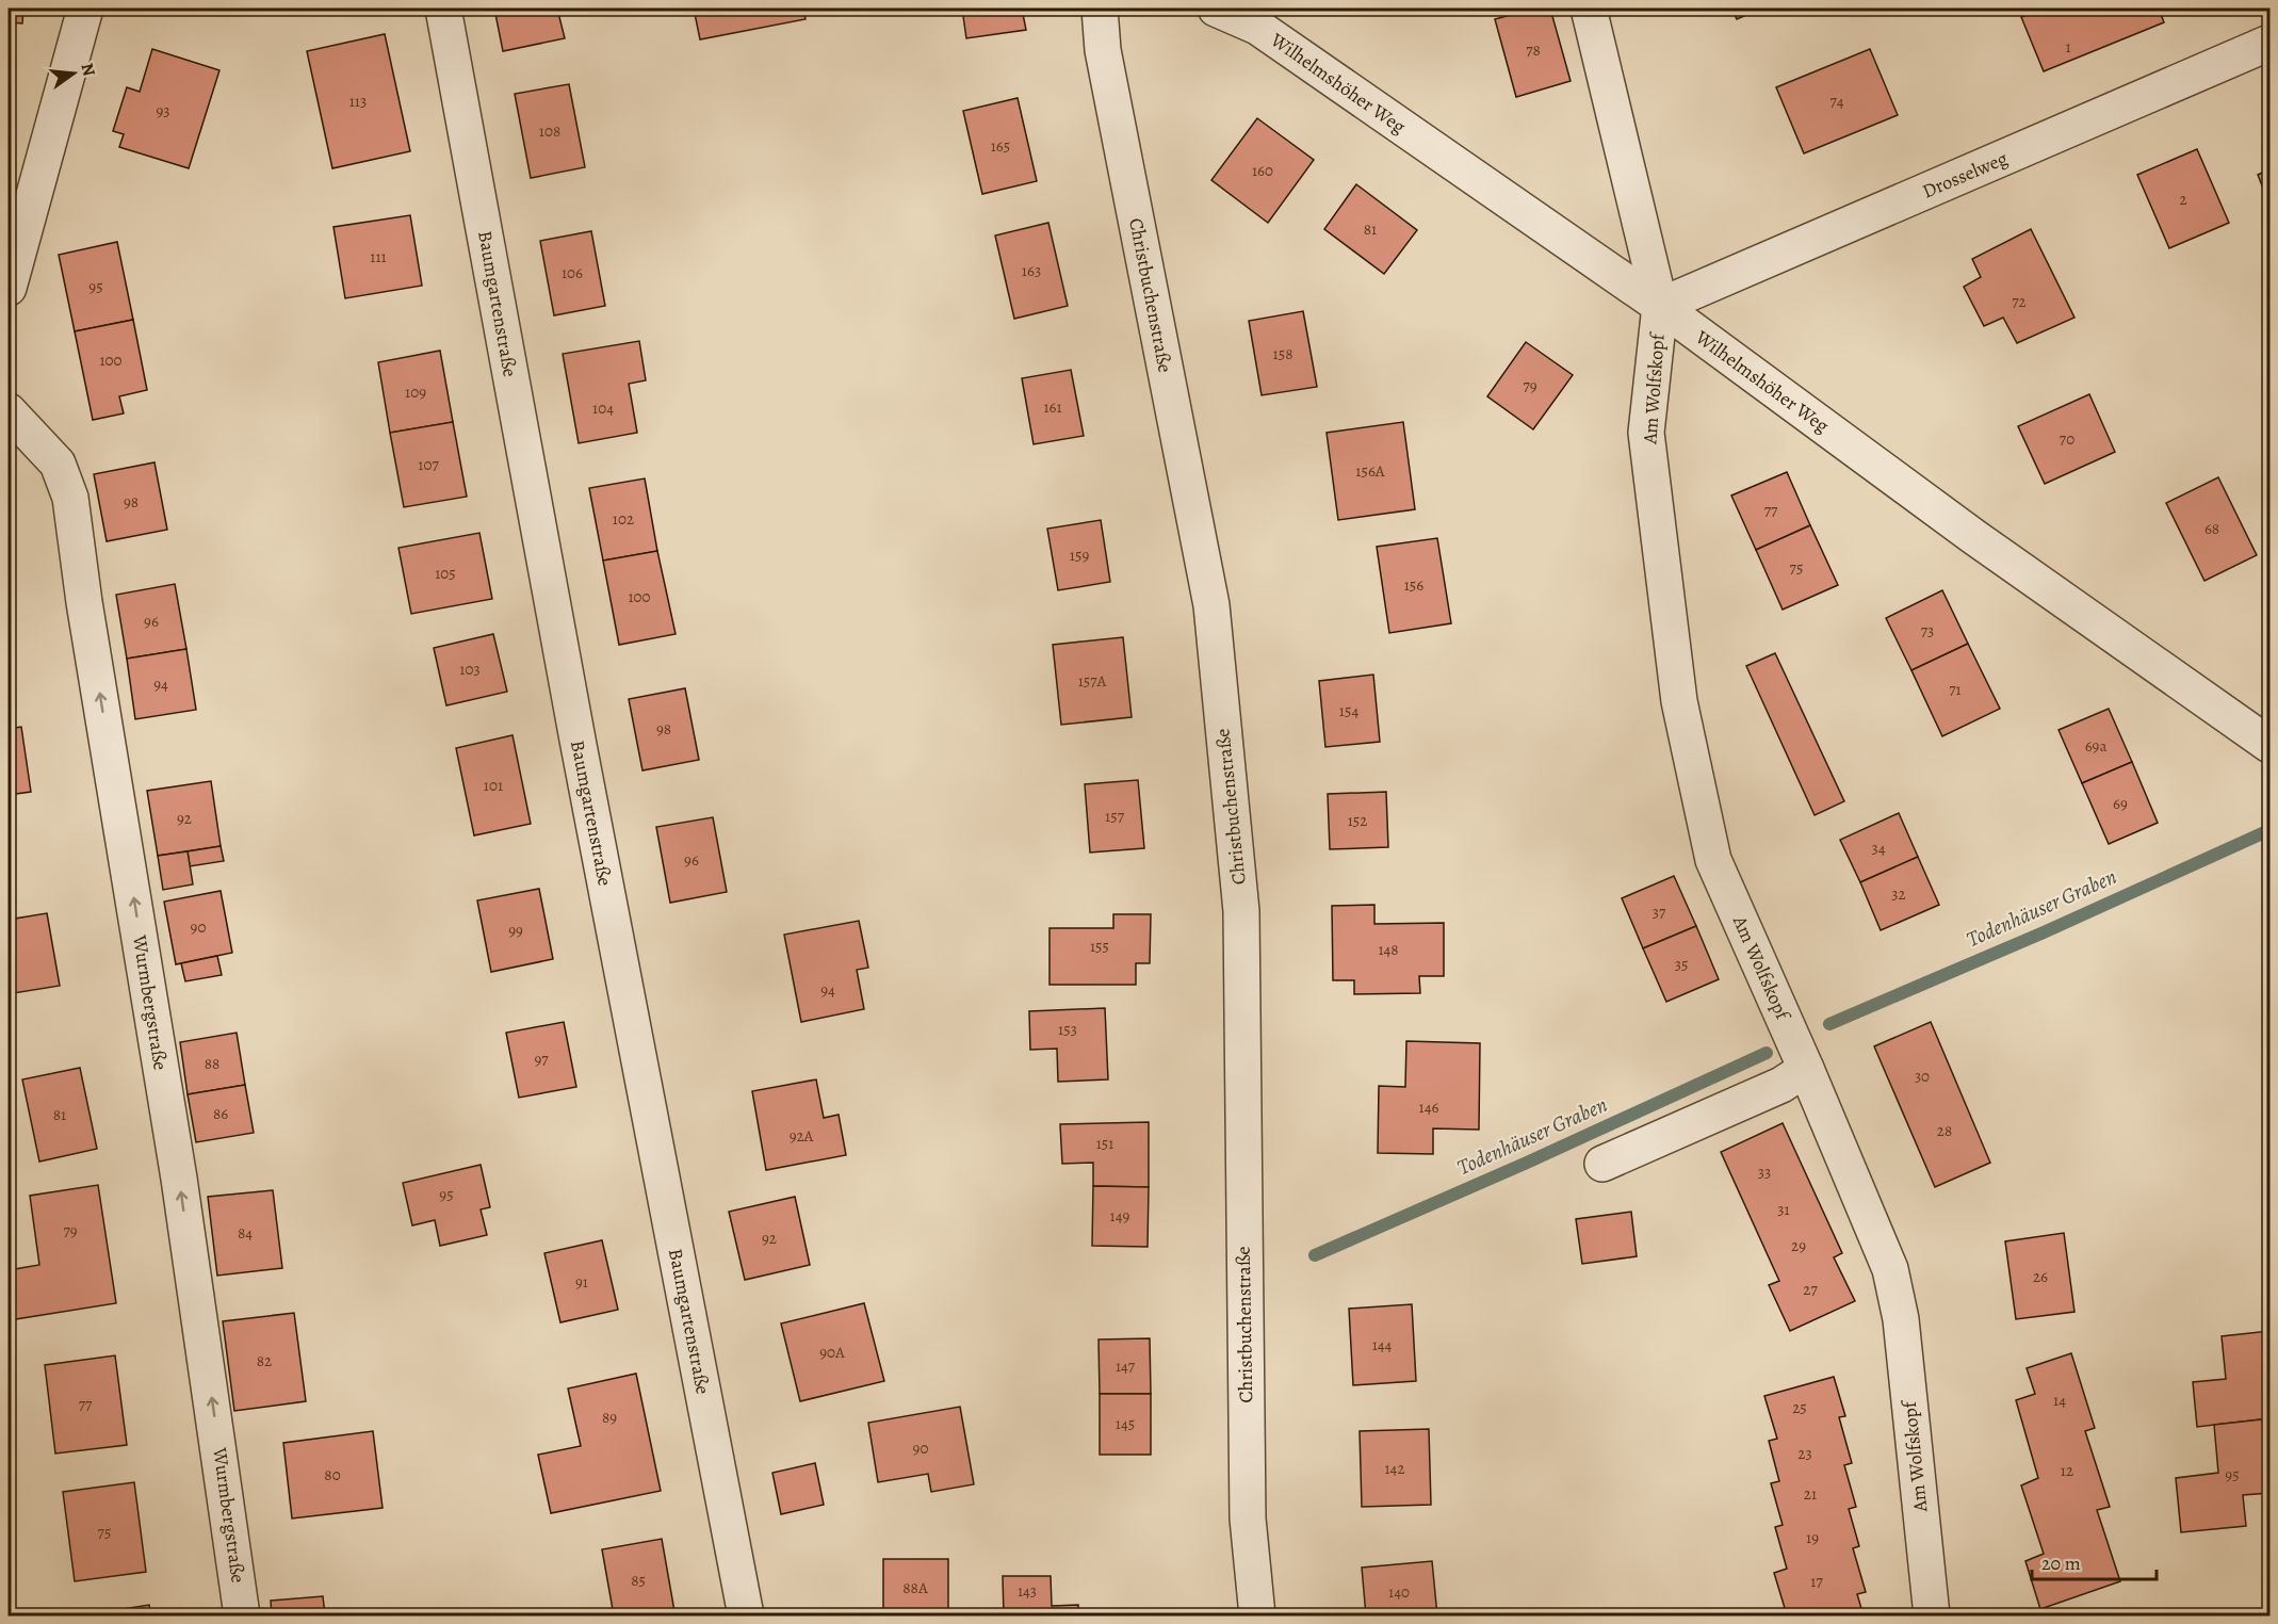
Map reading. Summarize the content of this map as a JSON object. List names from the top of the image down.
{
  "streets": {
    "street": [
      "Wilhelmshöher Weg",
      "Drosselweg",
      "Christbuchenstraße",
      "Baumgartenstraße",
      "Am Wolfskopf",
      "Wurmbergstraße"
    ]
  },
  "crossings": [
    ["Wilhelmshöher Weg", "Drosselweg"],
    ["Wilhelmshöher Weg", "Am Wolfskopf"],
    ["Drosselweg", "Am Wolfskopf"]
  ],
  "one_way": ["Wurmbergstraße"],
  "water": ["Todenhäuser Graben"],
  "house_numbers": [
    "1",
    "78",
    "113",
    "74",
    "93",
    "108",
    "165",
    "160",
    "2",
    "81",
    "111",
    "163",
    "106",
    "95",
    "72",
    "158",
    "100",
    "79",
    "109",
    "161",
    "104",
    "70",
    "107",
    "156A",
    "98",
    "77",
    "102",
    "68",
    "159",
    "75",
    "105",
    "156",
    "100",
    "96",
    "73",
    "103",
    "157A",
    "94",
    "71",
    "154",
    "98",
    "69a",
    "101",
    "69",
    "157",
    "92",
    "152",
    "34",
    "96",
    "32",
    "37",
    "90",
    "99",
    "155",
    "148",
    "35",
    "94",
    "153",
    "97",
    "88",
    "30",
    "146",
    "86",
    "81",
    "28",
    "92A",
    "151",
    "33",
    "95",
    "31",
    "149",
    "79",
    "84",
    "92",
    "29",
    "26",
    "91",
    "27",
    "144",
    "90A",
    "82",
    "147",
    "14",
    "77",
    "25",
    "89",
    "145",
    "90",
    "23",
    "142",
    "12",
    "80",
    "95",
    "21",
    "75",
    "19",
    "85",
    "17",
    "88A",
    "143",
    "140"
  ],
  "scale_bar": "20 m",
  "north": "right"
}
